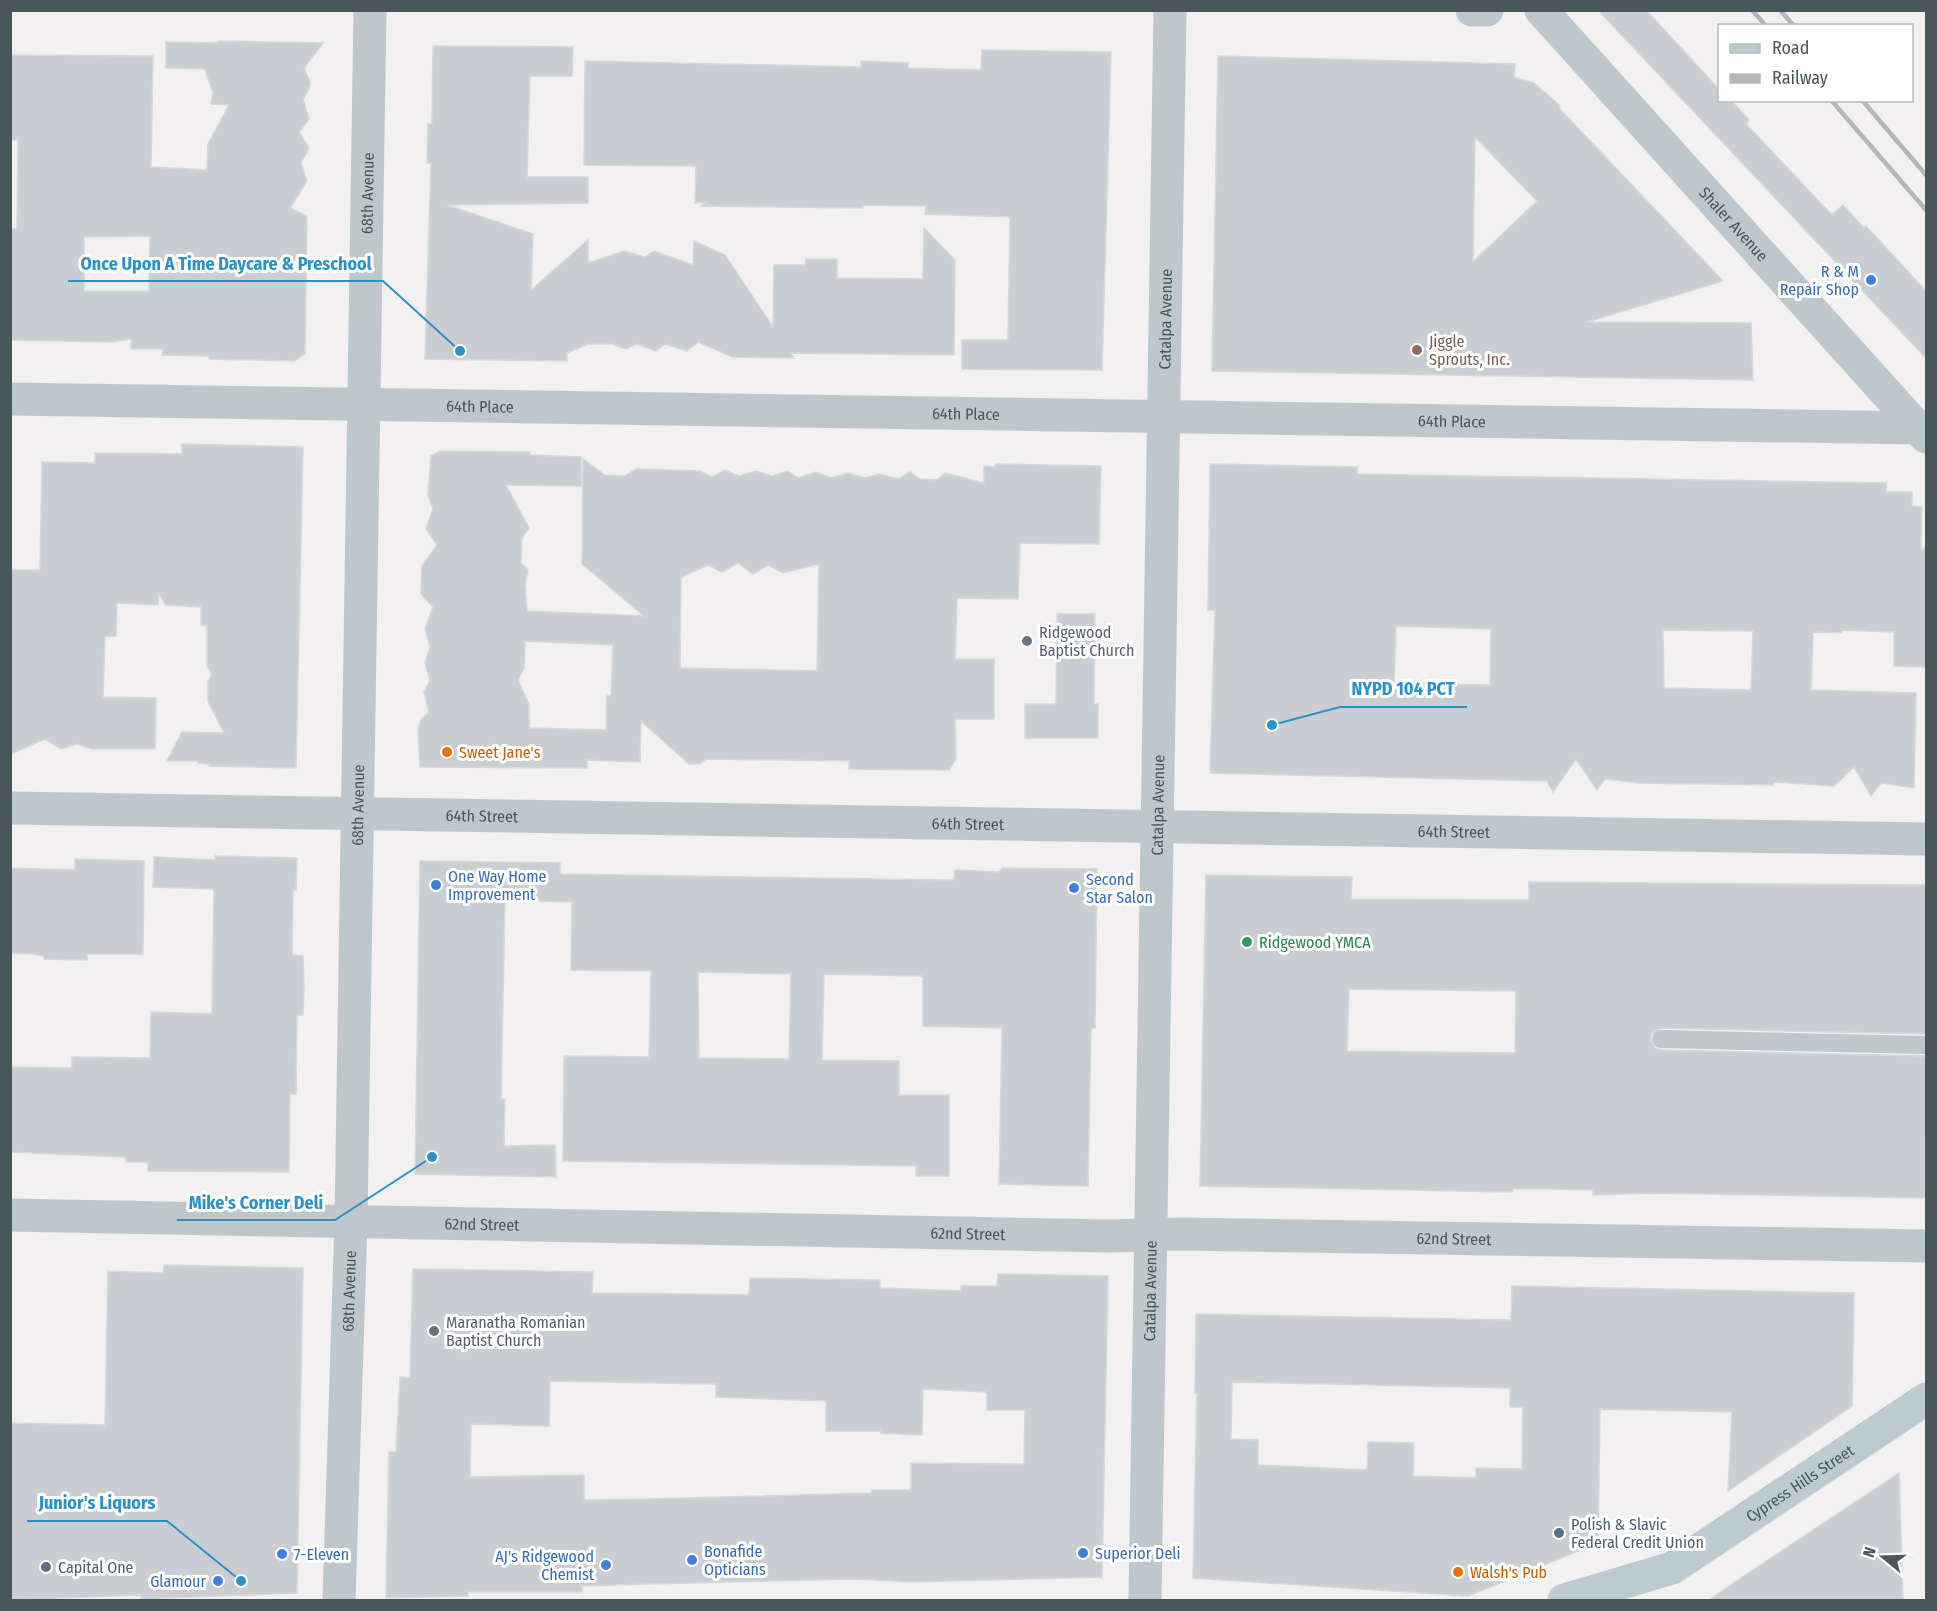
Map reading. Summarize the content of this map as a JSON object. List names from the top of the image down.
{
  "streets": {
    "street": [
      "68th Avenue",
      "Shaler Avenue",
      "Catalpa Avenue",
      "64th Place",
      "64th Street",
      "62nd Street",
      "Cypress Hills Street"
    ]
  },
  "crossings": [
    ["68th Avenue", "64th Place"],
    ["68th Avenue", "64th Street"],
    ["68th Avenue", "62nd Street"],
    ["Shaler Avenue", "64th Place"],
    ["Catalpa Avenue", "64th Place"],
    ["Catalpa Avenue", "64th Street"],
    ["Catalpa Avenue", "62nd Street"]
  ],
  "places": [
    "R & M Repair Shop",
    "Jiggle Sprouts, Inc.",
    "Once Upon A Time Daycare & Preschool",
    "Ridgewood Baptist Church",
    "NYPD 104 PCT",
    "Sweet Jane's",
    "One Way Home Improvement",
    "Second Star Salon",
    "Ridgewood YMCA",
    "Mike's Corner Deli",
    "Maranatha Romanian Baptist Church",
    "Polish & Slavic Federal Credit Union",
    "Superior Deli",
    "7-Eleven",
    "Bonafide Opticians",
    "AJ's Ridgewood Chemist",
    "Capital One",
    "Walsh's Pub",
    "Glamour",
    "Junior's Liquors"
  ],
  "legend": ["Road", "Railway"],
  "north": "left"
}
